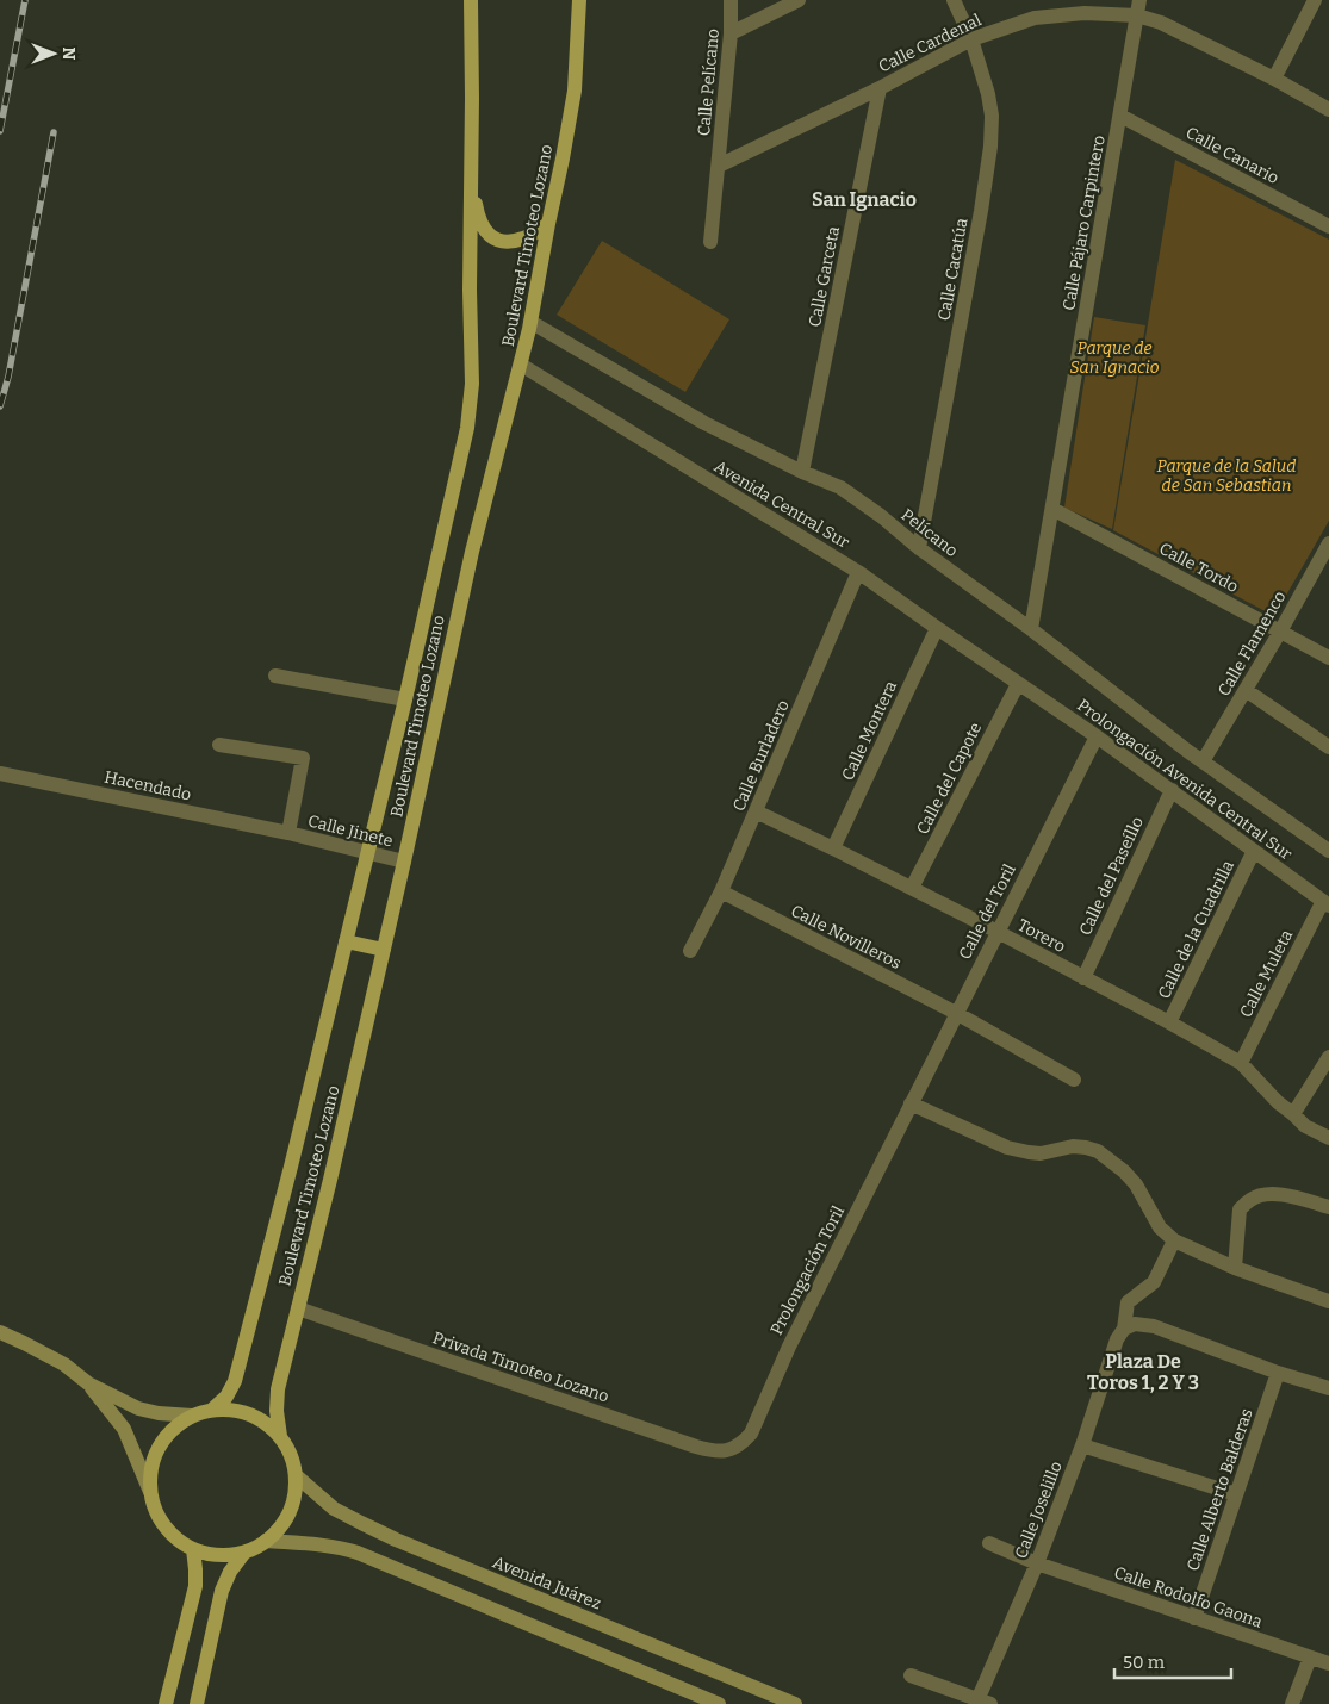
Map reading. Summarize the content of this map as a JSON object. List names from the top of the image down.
{
  "streets": {
    "main road": ["Boulevard Timoteo Lozano", "Avenida Juárez"],
    "street": [
      "Calle Cardenal",
      "Calle Pelícano",
      "Calle Canario",
      "Calle Pájaro Carpintero",
      "Calle Cacatúa",
      "Calle Garceta",
      "Avenida Central Sur",
      "Pelícano",
      "Calle Tordo",
      "Calle Flamenco",
      "Calle Montera",
      "Calle Burladero",
      "Calle del Capote",
      "Prolongación Avenida Central Sur",
      "Hacendado",
      "Calle Jinete",
      "Calle del Paseíllo",
      "Calle del Toril",
      "Calle de la Cuadrilla",
      "Torero",
      "Calle Novilleros",
      "Calle Muleta",
      "Prolongación Toril",
      "Privada Timoteo Lozano",
      "Calle Alberto Balderas",
      "Calle Joselillo",
      "Calle Rodolfo Gaona"
    ]
  },
  "crossings": [
    ["Calle Cardenal", "Calle Pelícano"],
    ["Calle Cardenal", "Calle Pájaro Carpintero"],
    ["Calle Cardenal", "Calle Cacatúa"],
    ["Calle Cardenal", "Calle Garceta"],
    ["Calle Canario", "Calle Pájaro Carpintero"],
    ["Calle Pájaro Carpintero", "Pelícano"],
    ["Calle Pájaro Carpintero", "Calle Tordo"],
    ["Calle Pájaro Carpintero", "Prolongación Avenida Central Sur"],
    ["Boulevard Timoteo Lozano", "Avenida Central Sur"],
    ["Boulevard Timoteo Lozano", "Pelícano"],
    ["Boulevard Timoteo Lozano", "Calle Jinete"],
    ["Boulevard Timoteo Lozano", "Privada Timoteo Lozano"],
    ["Boulevard Timoteo Lozano", "Avenida Juárez"],
    ["Calle Cacatúa", "Pelícano"],
    ["Calle Garceta", "Pelícano"],
    ["Avenida Central Sur", "Calle Montera"],
    ["Avenida Central Sur", "Calle Burladero"],
    ["Avenida Central Sur", "Calle del Capote"],
    ["Avenida Central Sur", "Prolongación Avenida Central Sur"],
    ["Pelícano", "Prolongación Avenida Central Sur"],
    ["Calle Tordo", "Calle Flamenco"],
    ["Calle Flamenco", "Prolongación Avenida Central Sur"],
    ["Calle Montera", "Torero"],
    ["Calle Burladero", "Torero"],
    ["Calle Burladero", "Calle Novilleros"],
    ["Calle del Capote", "Prolongación Avenida Central Sur"],
    ["Calle del Capote", "Torero"],
    ["Prolongación Avenida Central Sur", "Calle del Paseíllo"],
    ["Prolongación Avenida Central Sur", "Calle del Toril"],
    ["Prolongación Avenida Central Sur", "Calle de la Cuadrilla"],
    ["Prolongación Avenida Central Sur", "Calle Muleta"],
    ["Hacendado", "Calle Jinete"],
    ["Calle del Paseíllo", "Torero"],
    ["Calle del Toril", "Torero"],
    ["Calle del Toril", "Calle Novilleros"],
    ["Calle del Toril", "Prolongación Toril"],
    ["Calle de la Cuadrilla", "Torero"],
    ["Torero", "Calle Muleta"],
    ["Prolongación Toril", "Privada Timoteo Lozano"],
    ["Calle Alberto Balderas", "Calle Rodolfo Gaona"],
    ["Calle Joselillo", "Calle Rodolfo Gaona"]
  ],
  "districts": ["San Ignacio", "Plaza De Toros 1, 2 Y 3"],
  "parks": ["Parque de San Ignacio", "Parque de la Salud de San Sebastian"],
  "scale_bar": "50 m",
  "north": "right"
}
